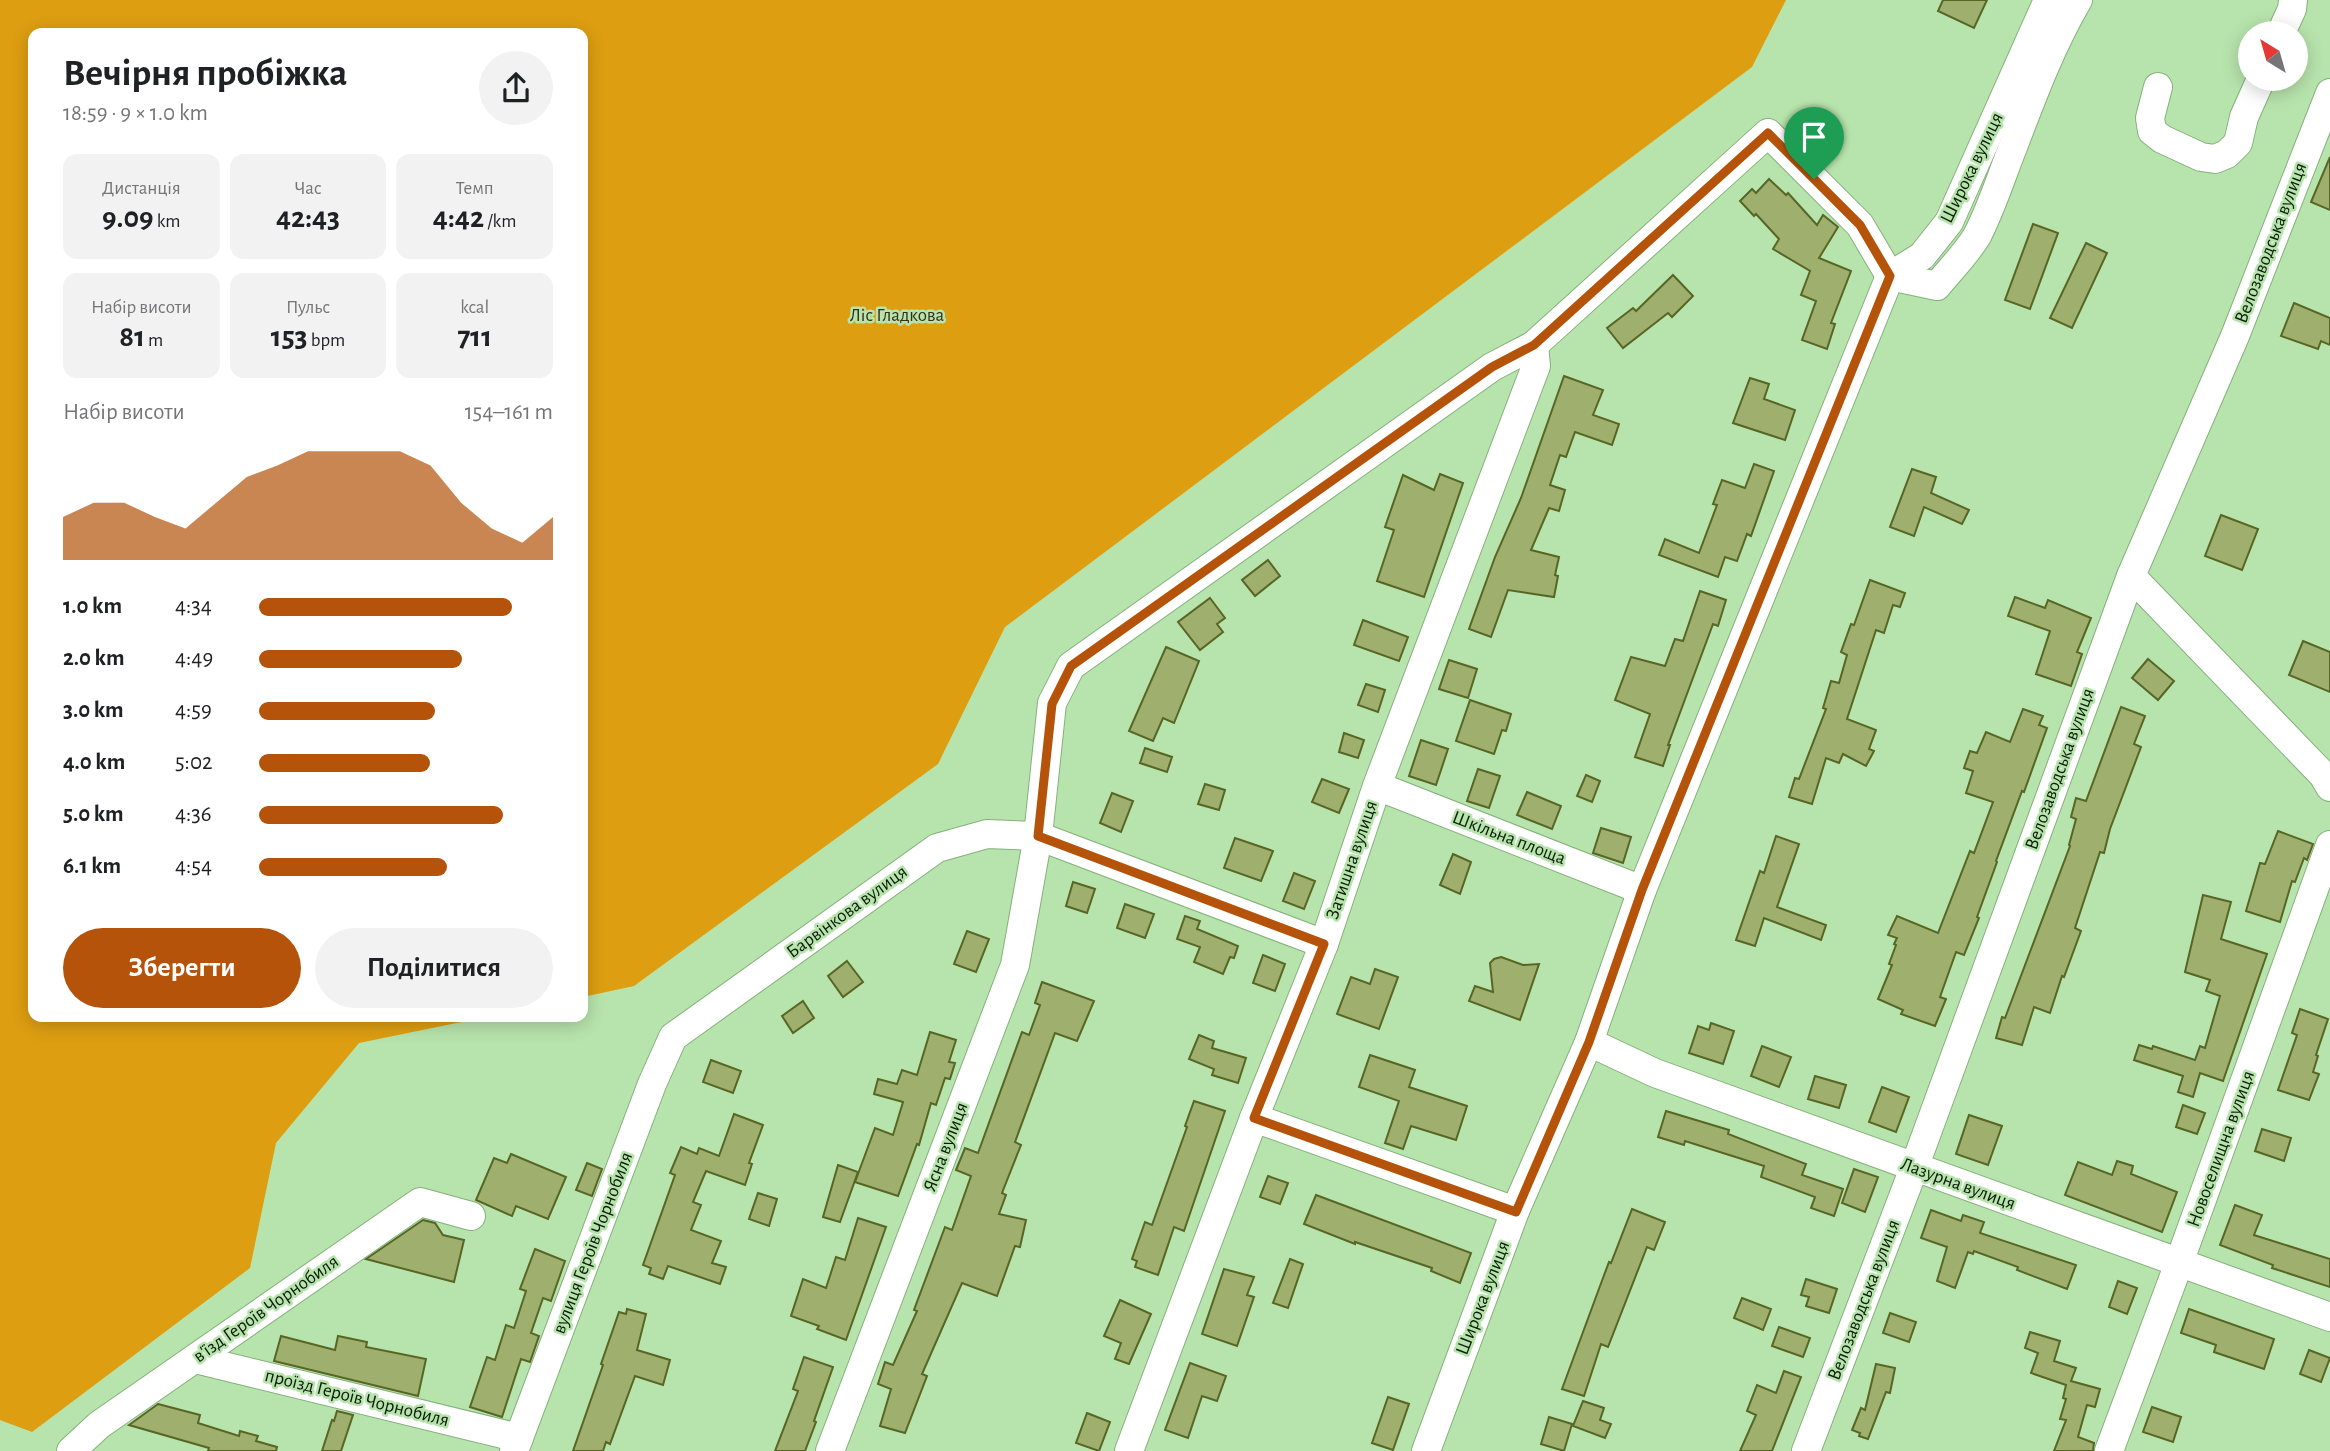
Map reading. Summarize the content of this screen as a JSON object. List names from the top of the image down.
{
  "streets": {
    "street": [
      "Широка вулиця",
      "Велозаводська вулиця",
      "Шкільна площа",
      "Затишна вулиця",
      "Барвінкова вулиця",
      "Ясна вулиця",
      "Новоселищна вулиця",
      "Лазурна вулиця",
      "вулиця Героїв Чорнобиля",
      "в'їзд Героїв Чорнобиля",
      "проїзд Героїв Чорнобиля"
    ]
  },
  "crossings": [
    ["Широка вулиця", "Шкільна площа"],
    ["Широка вулиця", "Ясна вулиця"],
    ["Широка вулиця", "Лазурна вулиця"],
    ["Велозаводська вулиця", "Лазурна вулиця"],
    ["Шкільна площа", "Затишна вулиця"],
    ["Затишна вулиця", "Барвінкова вулиця"],
    ["Затишна вулиця", "Ясна вулиця"],
    ["Барвінкова вулиця", "Ясна вулиця"],
    ["Барвінкова вулиця", "вулиця Героїв Чорнобиля"],
    ["Новоселищна вулиця", "Лазурна вулиця"],
    ["вулиця Героїв Чорнобиля", "проїзд Героїв Чорнобиля"],
    ["в'їзд Героїв Чорнобиля", "проїзд Героїв Чорнобиля"]
  ],
  "parks": ["Ліс Гладкова"],
  "north": "top left",
  "page": {
    "heading": ["Вечірня пробіжка", "18:59 · 9 × 1.0 km"],
    "stats": [
      ["Дистанція", "9.09 km"],
      ["Час", "42:43"],
      ["Темп", "4:42 /km"],
      ["Набір висоти", "81 m"],
      ["Пульс", "153 bpm"],
      ["kcal", "711"]
    ],
    "chart": ["Набір висоти", "154–161 m"],
    "list": [
      {
        "name": "1.0 km",
        "note": "4:34"
      },
      {
        "name": "2.0 km",
        "note": "4:49"
      },
      {
        "name": "3.0 km",
        "note": "4:59"
      },
      {
        "name": "4.0 km",
        "note": "5:02"
      },
      {
        "name": "5.0 km",
        "note": "4:36"
      },
      {
        "name": "6.1 km",
        "note": "4:54"
      }
    ],
    "buttons": ["Зберегти", "Поділитися"]
  }
}
